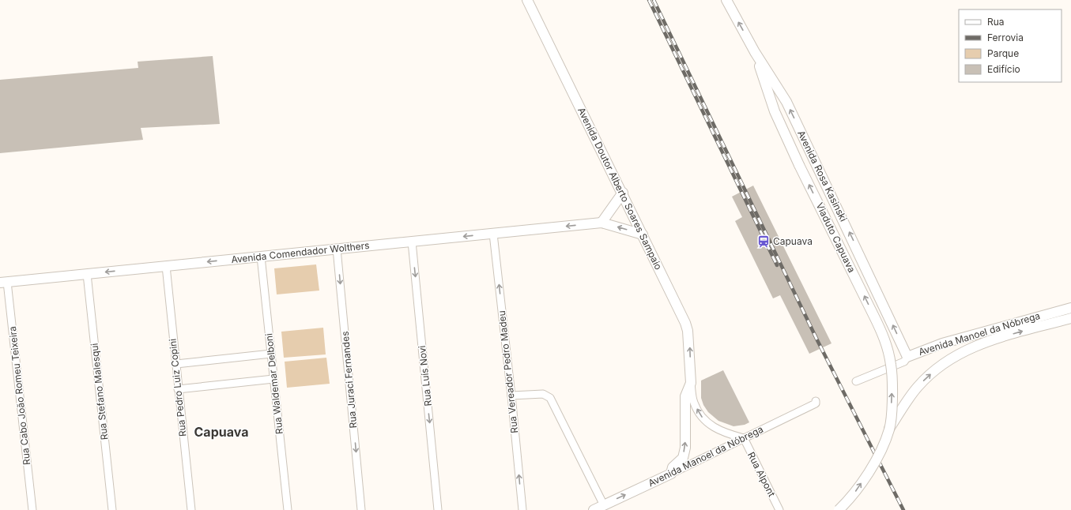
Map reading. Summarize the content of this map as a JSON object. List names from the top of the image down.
{
  "streets": {
    "main road": [
      "Avenida Rosa Kasinski",
      "Avenida Doutor Alberto Soares Sampaio",
      "Viaduto Capuava",
      "Avenida Comendador Wolthers",
      "Avenida Manoel da Nóbrega"
    ],
    "street": [
      "Rua Vereador Pedro Madeu",
      "Rua Luís Novi",
      "Rua Juraci Fernandes",
      "Rua Waldemar Delboni",
      "Rua Pedro Luiz Copini",
      "Rua Stefano Malesqui",
      "Rua Cabo João Romeu Teixeira",
      "Rua Alpont"
    ]
  },
  "crossings": [
    ["Avenida Rosa Kasinski", "Viaduto Capuava"],
    ["Avenida Rosa Kasinski", "Avenida Manoel da Nóbrega"],
    ["Avenida Doutor Alberto Soares Sampaio", "Avenida Comendador Wolthers"],
    ["Avenida Doutor Alberto Soares Sampaio", "Avenida Manoel da Nóbrega"],
    ["Avenida Doutor Alberto Soares Sampaio", "Rua Alpont"],
    ["Avenida Comendador Wolthers", "Rua Vereador Pedro Madeu"],
    ["Avenida Comendador Wolthers", "Rua Luís Novi"],
    ["Avenida Comendador Wolthers", "Rua Juraci Fernandes"],
    ["Avenida Comendador Wolthers", "Rua Waldemar Delboni"],
    ["Avenida Comendador Wolthers", "Rua Pedro Luiz Copini"],
    ["Avenida Comendador Wolthers", "Rua Stefano Malesqui"],
    ["Avenida Comendador Wolthers", "Rua Cabo João Romeu Teixeira"],
    ["Avenida Manoel da Nóbrega", "Rua Alpont"]
  ],
  "one_way": [
    "Avenida Rosa Kasinski",
    "Avenida Doutor Alberto Soares Sampaio",
    "Avenida Comendador Wolthers",
    "Rua Vereador Pedro Madeu",
    "Rua Luís Novi",
    "Rua Juraci Fernandes"
  ],
  "districts": ["Capuava"],
  "places": {
    "station": ["Capuava"]
  },
  "legend": [
    "Rua",
    "Ferrovia",
    "Parque",
    "Edifício"
  ]
}
